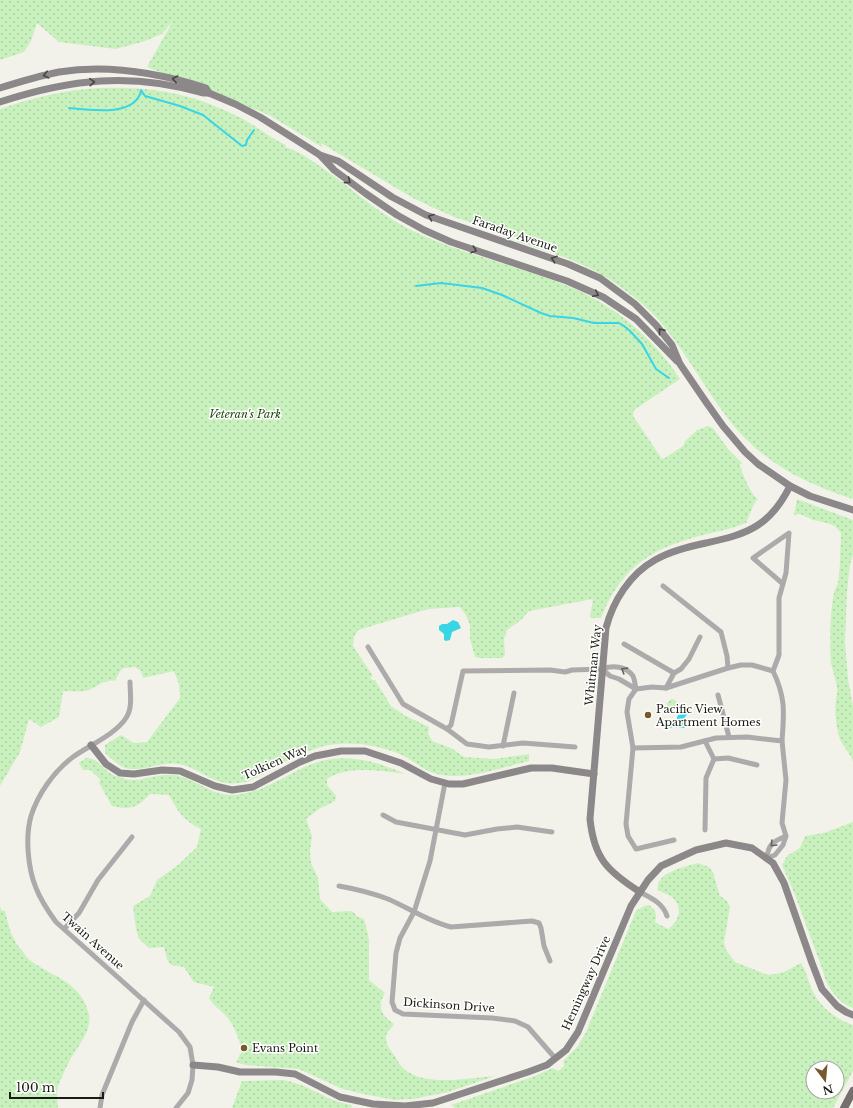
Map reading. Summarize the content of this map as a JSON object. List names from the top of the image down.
{
  "streets": {
    "street": [
      "Faraday Avenue",
      "Whitman Way",
      "Tolkien Way",
      "Twain Avenue",
      "Hemingway Drive",
      "Dickinson Drive"
    ]
  },
  "crossings": [
    ["Faraday Avenue", "Whitman Way"],
    ["Whitman Way", "Tolkien Way"],
    ["Whitman Way", "Hemingway Drive"],
    ["Tolkien Way", "Twain Avenue"],
    ["Tolkien Way", "Dickinson Drive"],
    ["Twain Avenue", "Hemingway Drive"],
    ["Hemingway Drive", "Dickinson Drive"]
  ],
  "parks": ["Veteran's Park"],
  "places": ["Pacific View Apartment Homes", "Evans Point"],
  "scale_bar": "100 m",
  "north": "bottom"
}
